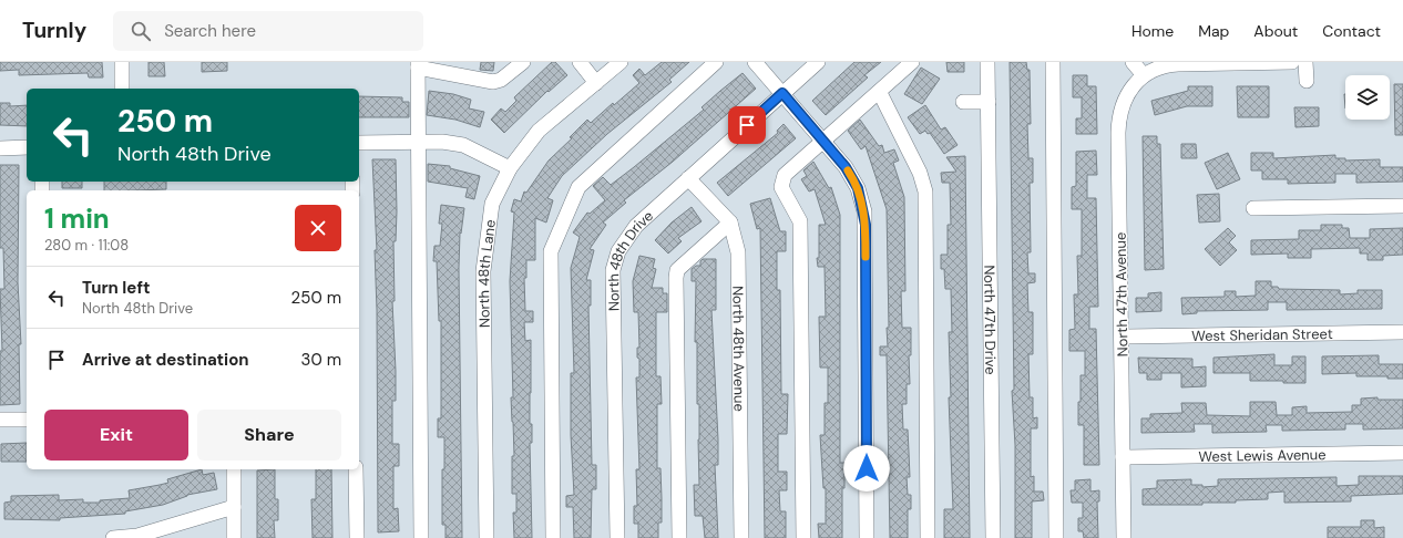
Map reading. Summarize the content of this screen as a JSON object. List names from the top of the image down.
{
  "streets": {
    "street": [
      "North 48th Drive",
      "North 48th Lane",
      "North 47th Avenue",
      "North 47th Drive",
      "West Sheridan Street",
      "North 48th Avenue",
      "West Lewis Avenue"
    ]
  },
  "crossings": [
    ["North 48th Drive", "North 48th Avenue"],
    ["North 47th Avenue", "West Sheridan Street"],
    ["North 47th Avenue", "West Lewis Avenue"]
  ],
  "page": {
    "header": "Turnly",
    "search": "Search here",
    "nav": [
      "Home",
      "Map",
      "About",
      "Contact"
    ],
    "turn": ["250 m", "North 48th Drive"],
    "heading": ["1 min", "280 m · 11:08"],
    "list": [
      {
        "name": "Turn left",
        "note": "North 48th Drive",
        "value": "250 m"
      },
      {
        "name": "Arrive at destination",
        "value": "30 m"
      }
    ],
    "buttons": ["Exit", "Share"]
  }
}
